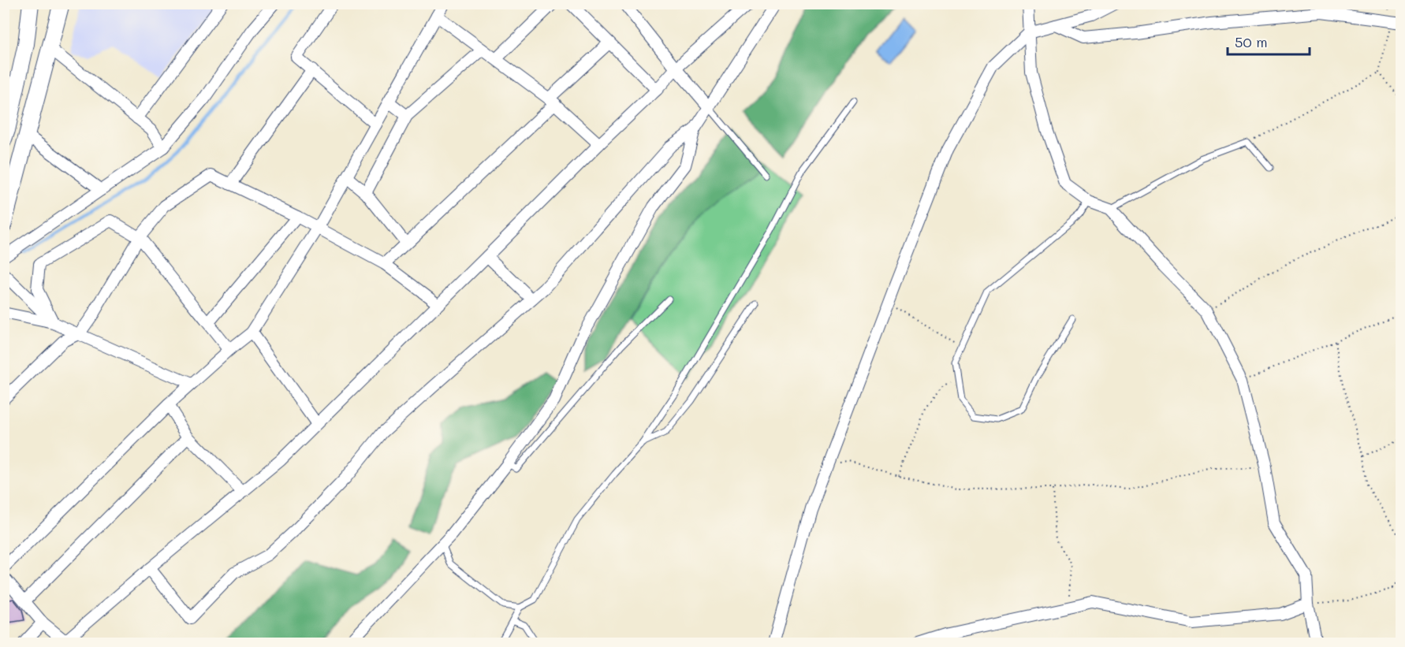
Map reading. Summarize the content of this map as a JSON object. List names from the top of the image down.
{
  "scale_bar": "50 m"
}
